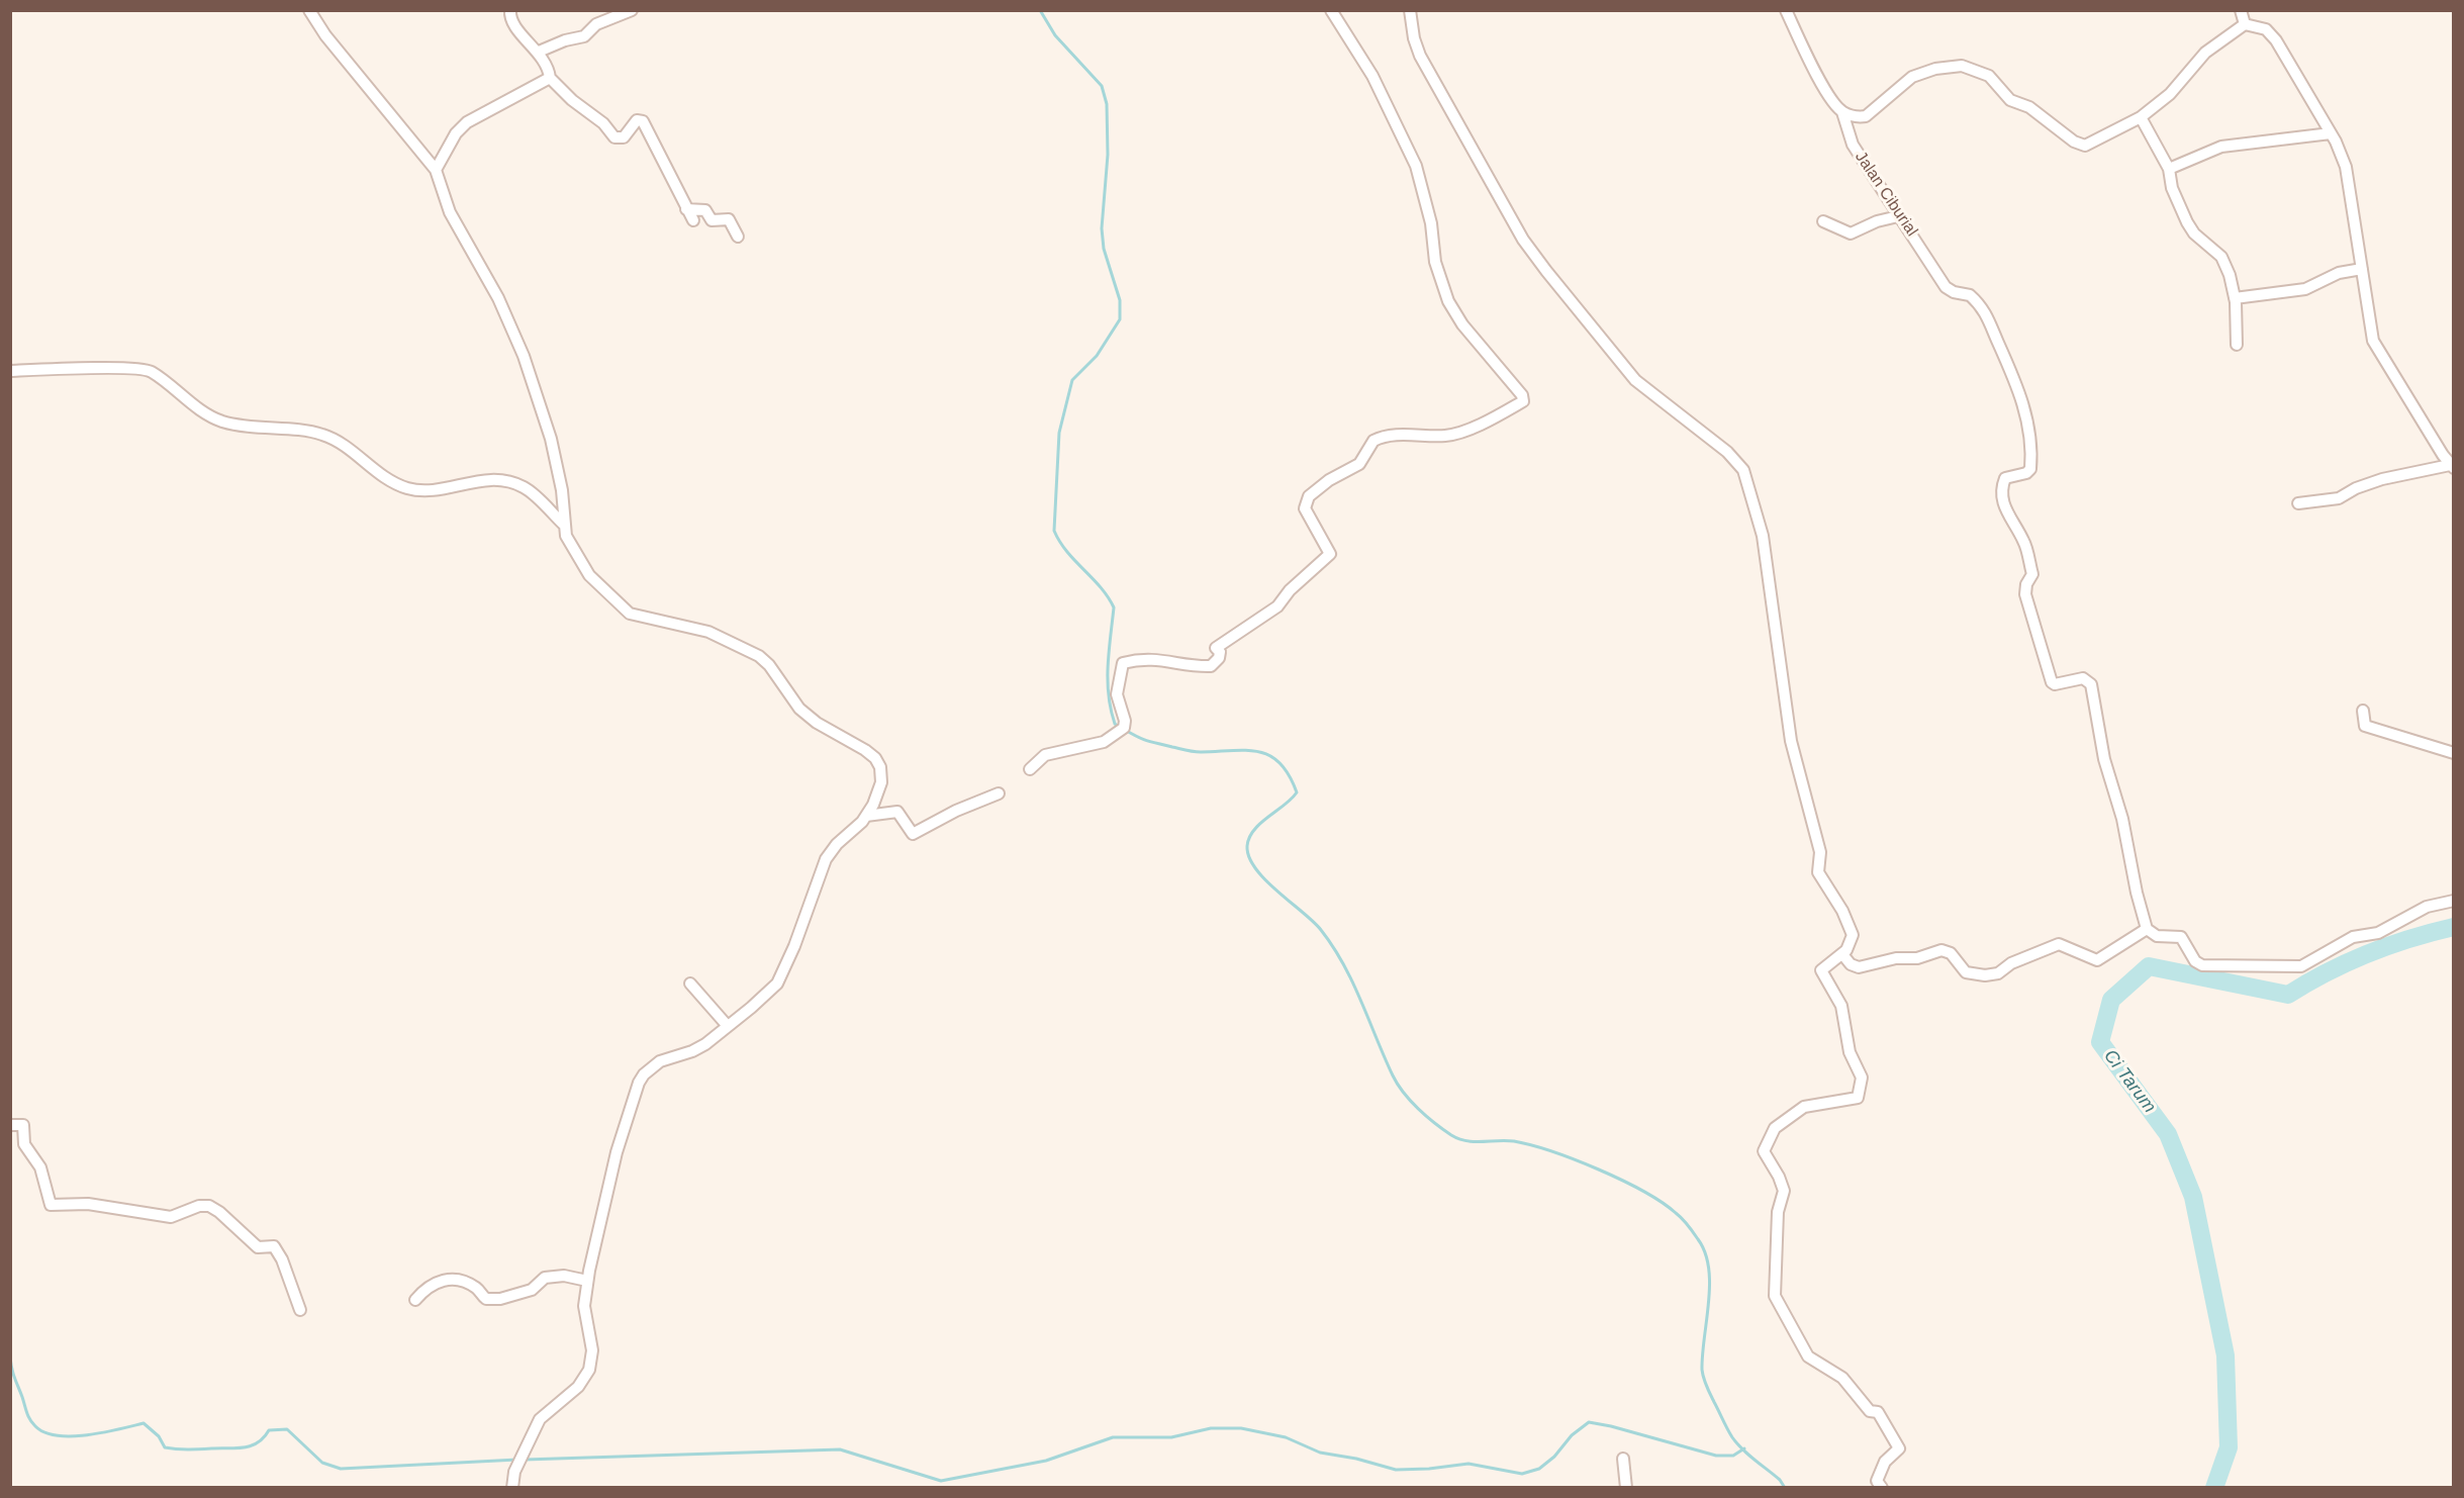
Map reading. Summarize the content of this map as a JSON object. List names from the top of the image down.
{
  "streets": {
    "street": ["Jalan Ciburial"]
  },
  "water": ["Ci Tarum"]
}
